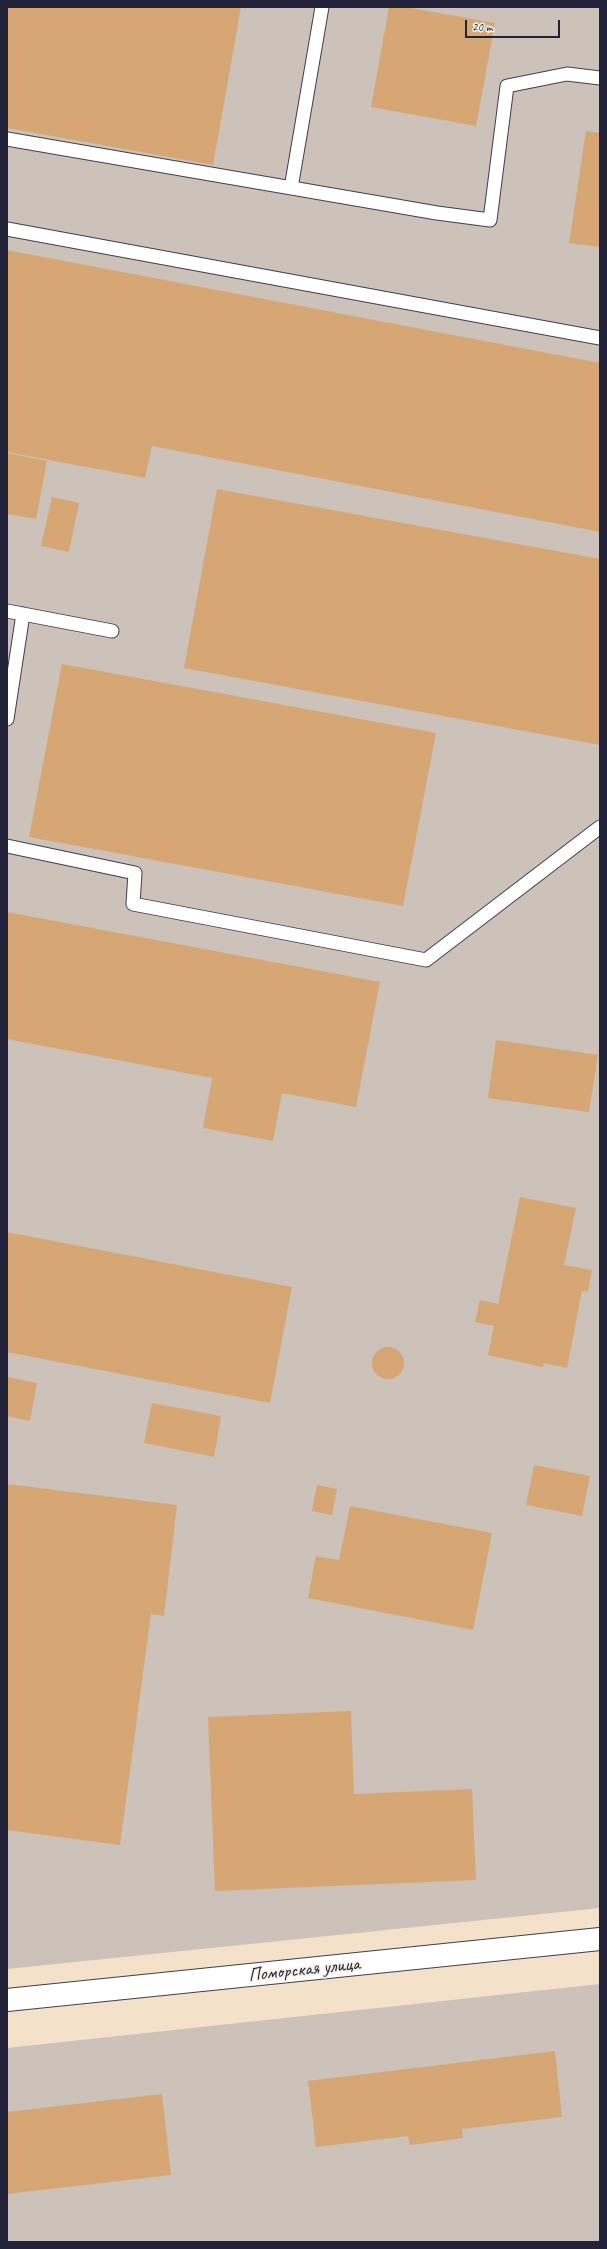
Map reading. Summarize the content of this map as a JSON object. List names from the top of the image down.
{
  "streets": {
    "street": ["Поморская улица"]
  },
  "scale_bar": "20 m"
}
